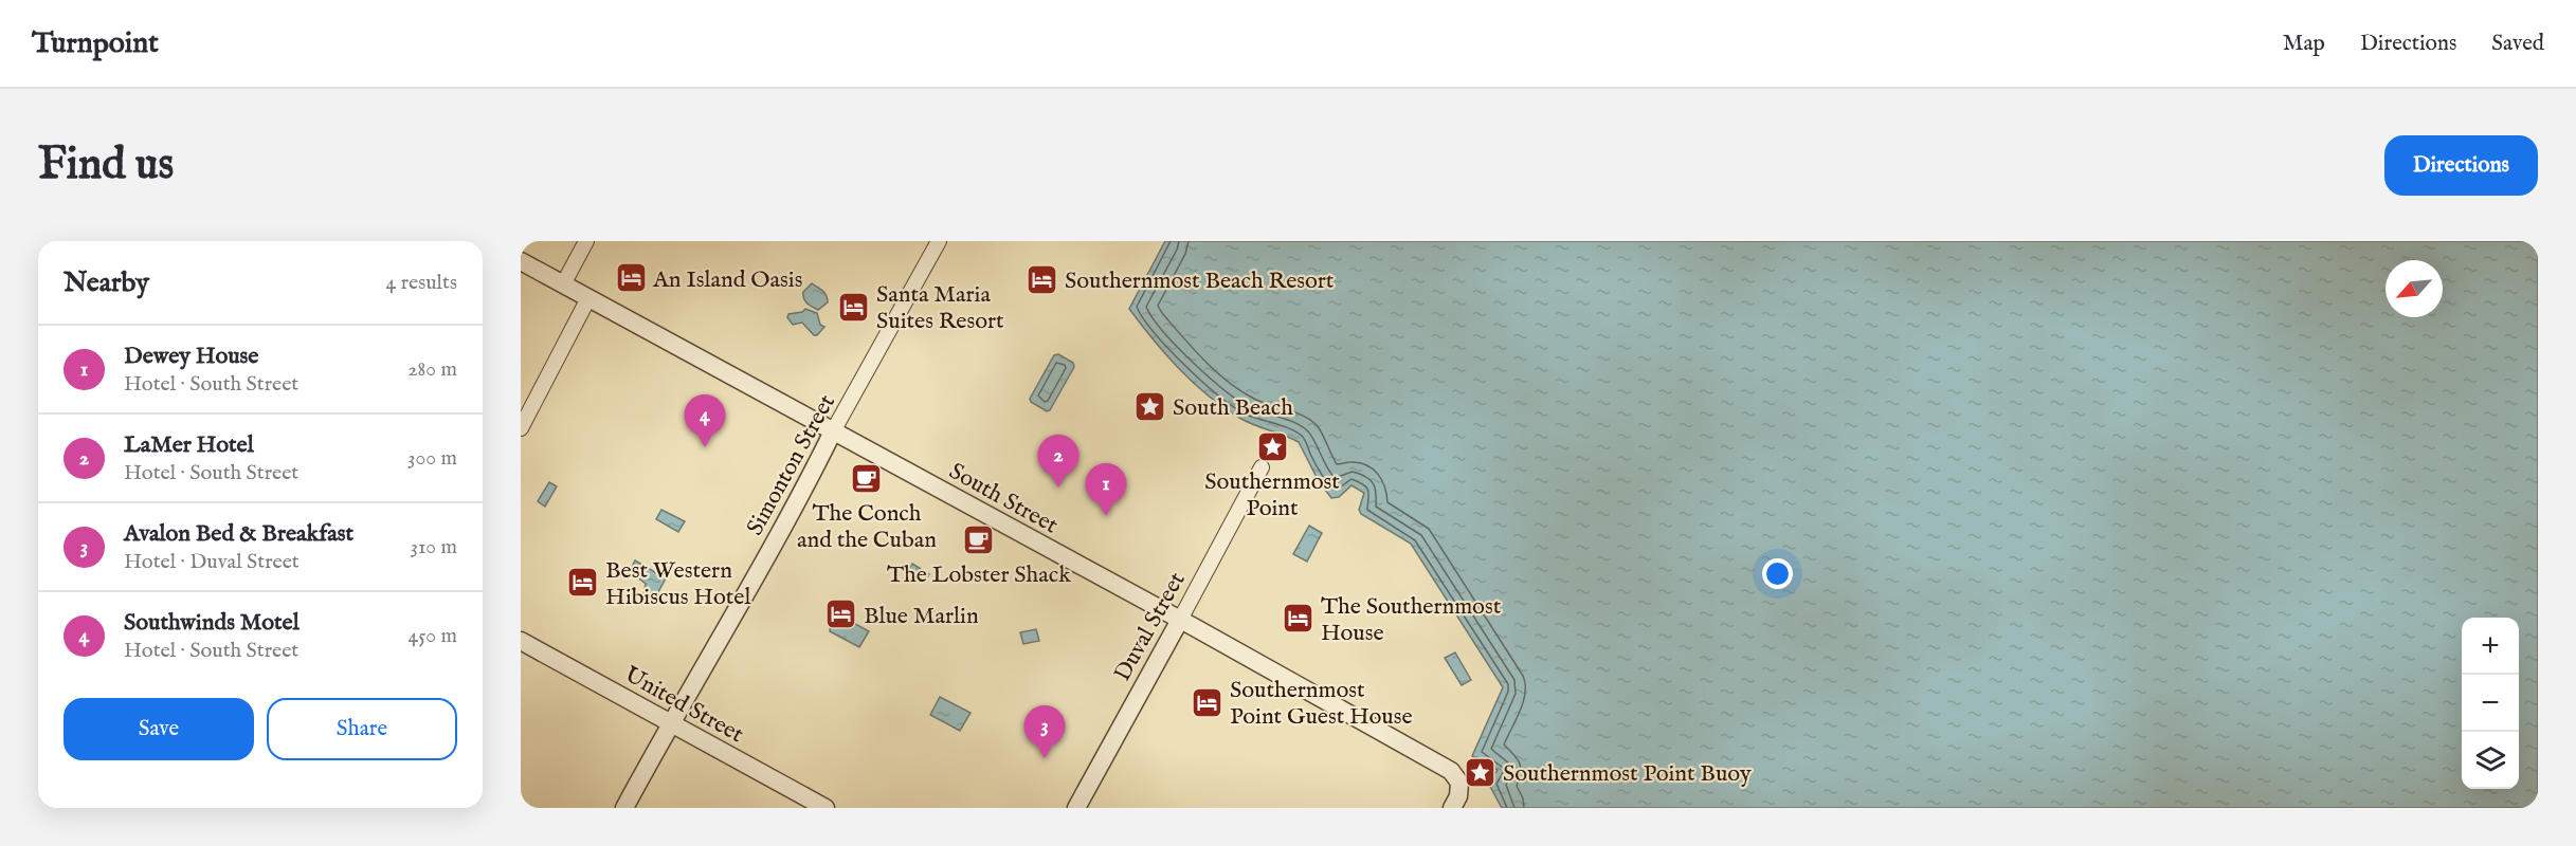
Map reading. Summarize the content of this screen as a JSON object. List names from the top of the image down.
{
  "streets": {
    "street": [
      "Simonton Street",
      "South Street",
      "Duval Street",
      "United Street"
    ]
  },
  "crossings": [
    ["Simonton Street", "South Street"],
    ["Simonton Street", "United Street"],
    ["South Street", "Duval Street"]
  ],
  "places": {
    "hotel": [
      "An Island Oasis",
      "Southernmost Beach Resort",
      "Santa Maria Suites Resort",
      "Best Western Hibiscus Hotel",
      "Blue Marlin",
      "The Southernmost House",
      "Southernmost Point Guest House"
    ],
    "place": ["South Beach", "Southernmost Point", "Southernmost Point Buoy"],
    "cafe": ["The Conch and the Cuban", "The Lobster Shack"]
  },
  "north": "bottom left",
  "page": {
    "header": "Turnpoint",
    "nav": ["Map", "Directions", "Saved"],
    "buttons": [
      "Directions",
      ["Save", "Share"]
    ],
    "title": "Find us",
    "heading": ["Nearby", "4 results"],
    "list": [
      {
        "mark": "1",
        "name": "Dewey House",
        "note": "Hotel · South Street",
        "value": "280 m"
      },
      {
        "mark": "2",
        "name": "LaMer Hotel",
        "note": "Hotel · South Street",
        "value": "300 m"
      },
      {
        "mark": "3",
        "name": "Avalon Bed & Breakfast",
        "note": "Hotel · Duval Street",
        "value": "310 m"
      },
      {
        "mark": "4",
        "name": "Southwinds Motel",
        "note": "Hotel · South Street",
        "value": "450 m"
      }
    ],
    "pins": [
      "4",
      "2",
      "1",
      "3"
    ],
    "map_buttons": ["+", "−"]
  }
}
